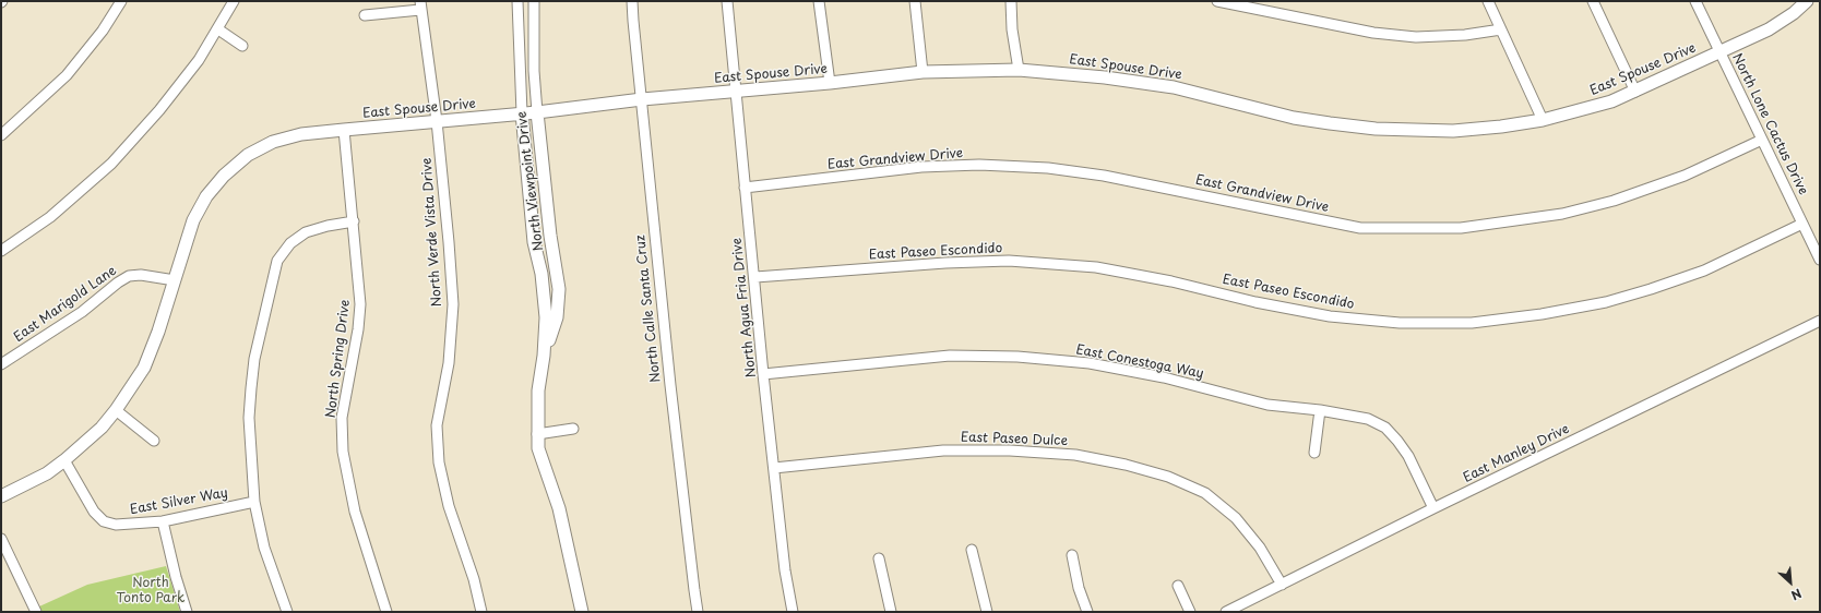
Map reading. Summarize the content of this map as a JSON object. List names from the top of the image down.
{
  "streets": {
    "main road": ["East Spouse Drive", "North Viewpoint Drive"],
    "street": [
      "North Lone Cactus Drive",
      "East Grandview Drive",
      "North Verde Vista Drive",
      "East Paseo Escondido",
      "East Marigold Lane",
      "North Agua Fria Drive",
      "North Calle Santa Cruz",
      "North Spring Drive",
      "East Conestoga Way",
      "East Paseo Dulce",
      "East Manley Drive",
      "East Silver Way"
    ]
  },
  "crossings": [
    ["East Spouse Drive", "North Lone Cactus Drive"],
    ["East Spouse Drive", "North Viewpoint Drive"],
    ["East Spouse Drive", "North Verde Vista Drive"],
    ["East Spouse Drive", "East Marigold Lane"],
    ["East Spouse Drive", "North Agua Fria Drive"],
    ["East Spouse Drive", "North Calle Santa Cruz"],
    ["East Spouse Drive", "North Spring Drive"],
    ["East Spouse Drive", "East Silver Way"],
    ["North Lone Cactus Drive", "East Grandview Drive"],
    ["North Lone Cactus Drive", "East Paseo Escondido"],
    ["East Grandview Drive", "North Agua Fria Drive"],
    ["East Paseo Escondido", "North Agua Fria Drive"],
    ["North Agua Fria Drive", "East Conestoga Way"],
    ["North Agua Fria Drive", "East Paseo Dulce"],
    ["East Conestoga Way", "East Manley Drive"],
    ["East Paseo Dulce", "East Manley Drive"]
  ],
  "parks": ["North Tonto Park"],
  "north": "bottom right"
}
